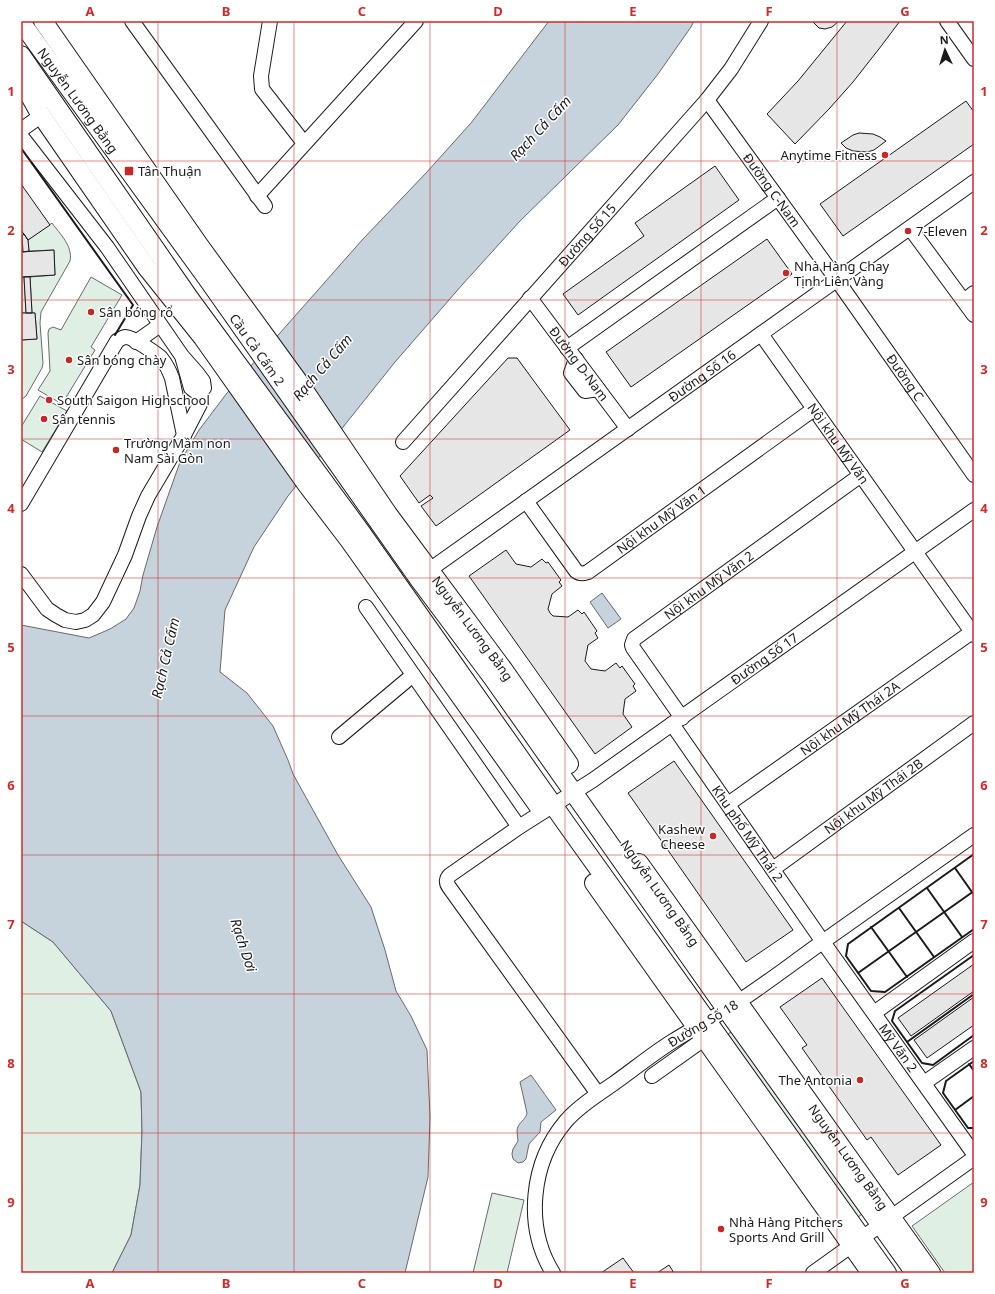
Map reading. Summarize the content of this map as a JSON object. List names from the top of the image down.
{
  "streets": {
    "main road": ["Nguyễn Lương Bằng", "Cầu Cả Cấm 2"],
    "street": [
      "Đường C-Nam",
      "Đường Số 15",
      "Đường D-Nam",
      "Đường Số 16",
      "Đường C",
      "Nội khu Mỹ Văn",
      "Nội khu Mỹ Văn 1",
      "Nội khu Mỹ Văn 2",
      "Đường Số 17",
      "Nội khu Mỹ Thái 2A",
      "Nội khu Mỹ Thái 2B",
      "Khu phố Mỹ Thái 2",
      "Đường Số 18",
      "Mỹ Văn 2"
    ]
  },
  "crossings": [
    ["Nguyễn Lương Bằng", "Cầu Cả Cấm 2"],
    ["Nguyễn Lương Bằng", "Đường Số 16"],
    ["Nguyễn Lương Bằng", "Đường Số 17"],
    ["Nguyễn Lương Bằng", "Đường Số 18"],
    ["Đường C-Nam", "Đường Số 15"],
    ["Đường C-Nam", "Đường Số 16"],
    ["Đường C-Nam", "Đường C"],
    ["Đường Số 15", "Đường D-Nam"],
    ["Cầu Cả Cấm 2", "Đường Số 17"],
    ["Đường D-Nam", "Đường Số 16"],
    ["Đường Số 16", "Đường C"],
    ["Đường Số 16", "Nội khu Mỹ Văn"],
    ["Đường Số 16", "Nội khu Mỹ Văn 1"],
    ["Nội khu Mỹ Văn", "Nội khu Mỹ Văn 1"],
    ["Nội khu Mỹ Văn", "Nội khu Mỹ Văn 2"],
    ["Nội khu Mỹ Văn", "Đường Số 17"],
    ["Nội khu Mỹ Văn 2", "Đường Số 17"],
    ["Nội khu Mỹ Văn 2", "Khu phố Mỹ Thái 2"],
    ["Đường Số 17", "Khu phố Mỹ Thái 2"],
    ["Đường Số 17", "Đường Số 18"],
    ["Nội khu Mỹ Thái 2A", "Khu phố Mỹ Thái 2"],
    ["Nội khu Mỹ Thái 2B", "Khu phố Mỹ Thái 2"],
    ["Khu phố Mỹ Thái 2", "Đường Số 18"],
    ["Khu phố Mỹ Thái 2", "Mỹ Văn 2"],
    ["Đường Số 18", "Mỹ Văn 2"]
  ],
  "water": ["Rạch Cả Cấm", "Rạch Dơi"],
  "places": {
    "other": [
      "Anytime Fitness",
      "7-Eleven",
      "Nhà Hàng Chay Tịnh Liên Vàng",
      "Sân bóng rổ",
      "Sân bóng chày",
      "South Saigon Highschool",
      "Sân tennis",
      "Trường Mầm non Nam Sài Gòn",
      "Kashew Cheese",
      "The Antonia",
      "Nhà Hàng Pitchers Sports And Grill"
    ],
    "transit": ["Tân Thuận"]
  },
  "north": "top",
  "grid": {
    "columns": [
      "A",
      "B",
      "C",
      "D",
      "E",
      "F",
      "G"
    ],
    "rows": [
      "1",
      "2",
      "3",
      "4",
      "5",
      "6",
      "7",
      "8",
      "9"
    ]
  }
}
